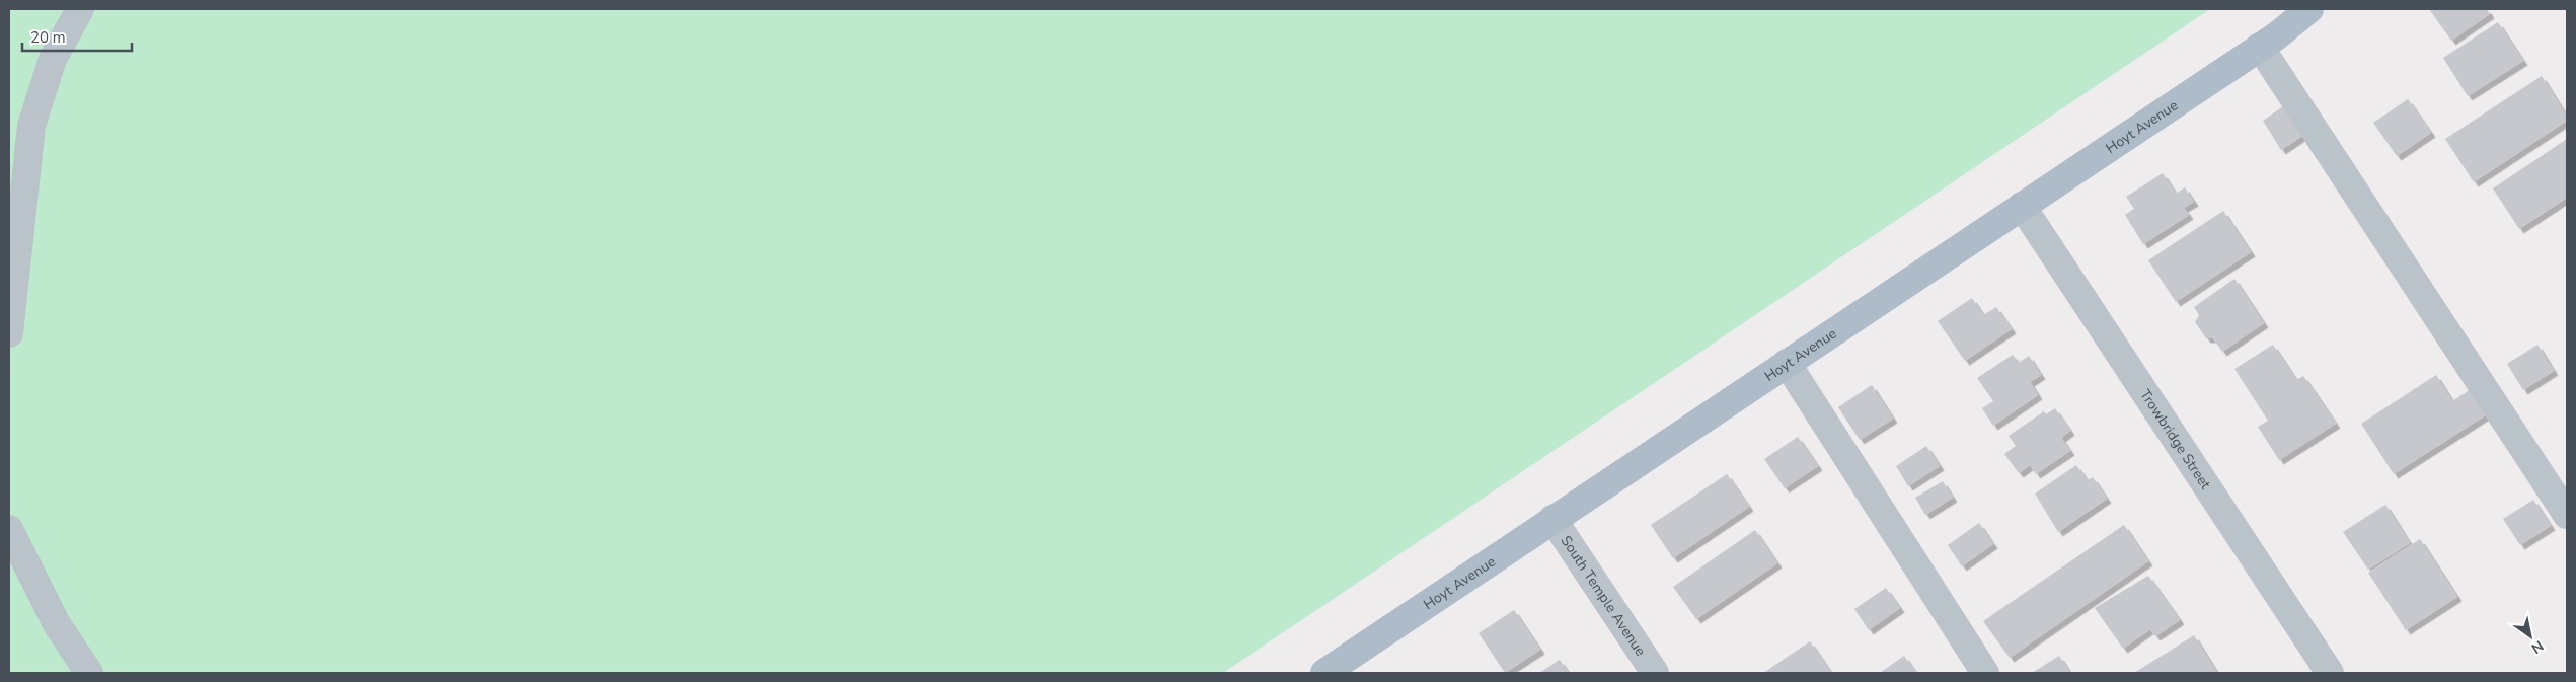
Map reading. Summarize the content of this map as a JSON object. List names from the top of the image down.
{
  "streets": {
    "main road": ["Hoyt Avenue"],
    "street": ["Trowbridge Street", "South Temple Avenue"]
  },
  "crossings": [
    ["Hoyt Avenue", "Trowbridge Street"],
    ["Hoyt Avenue", "South Temple Avenue"]
  ],
  "scale_bar": "20 m",
  "north": "bottom right"
}
